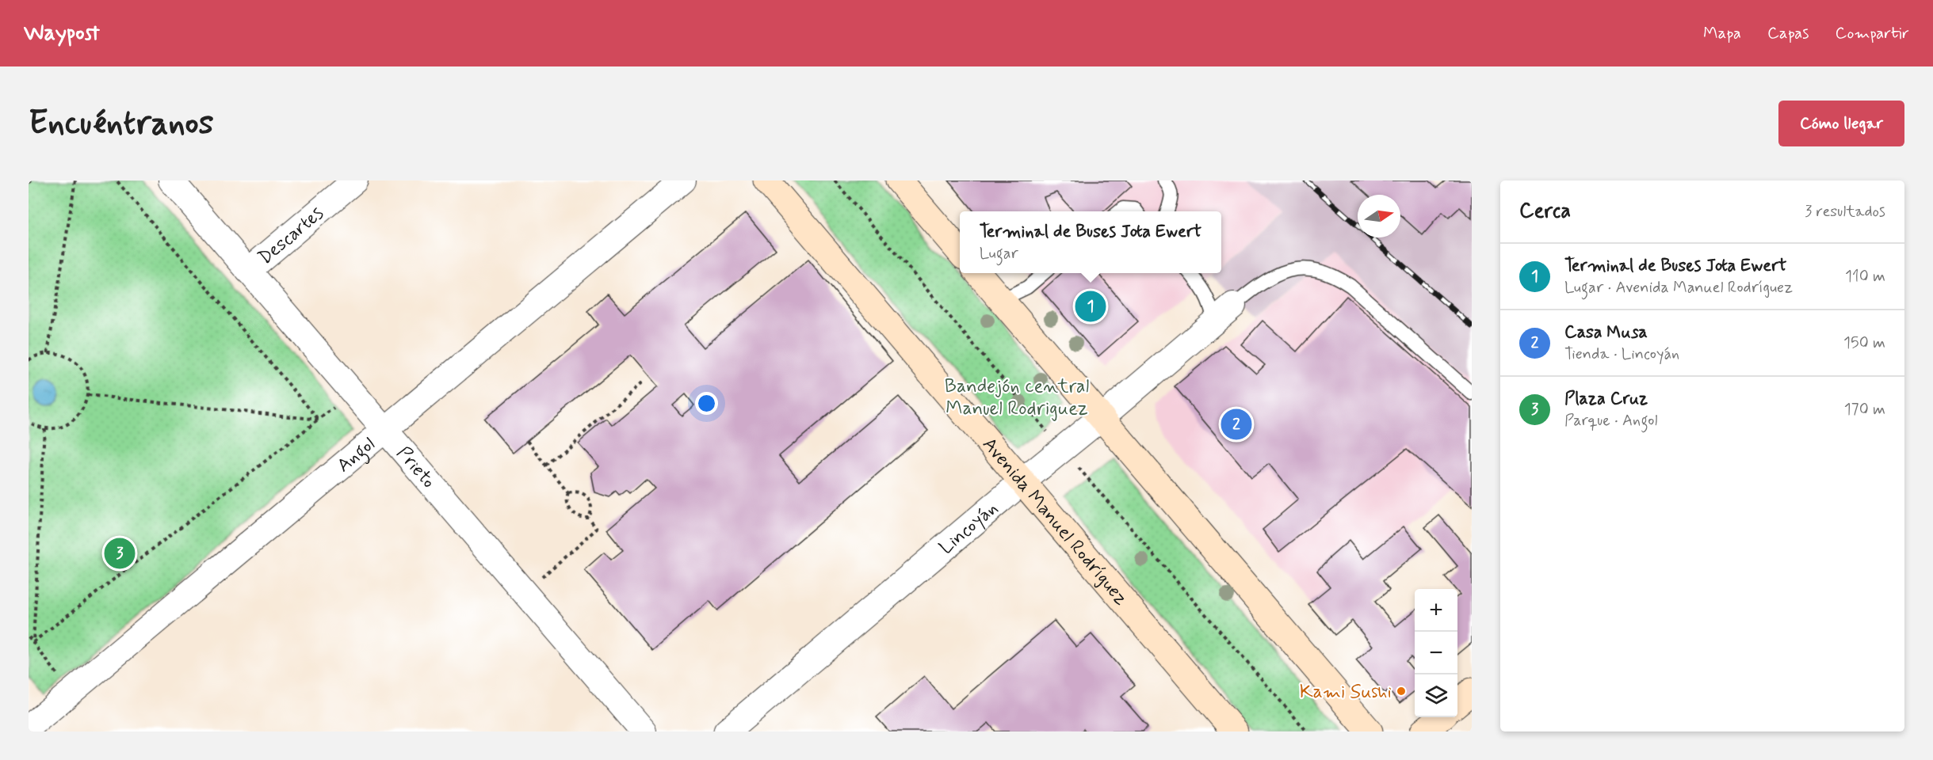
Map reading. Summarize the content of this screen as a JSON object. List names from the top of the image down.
{
  "streets": {
    "main road": ["Avenida Manuel Rodríguez"],
    "street": [
      "Descartes",
      "Angol",
      "Prieto",
      "Lincoyán"
    ]
  },
  "crossings": [
    ["Descartes", "Prieto"],
    ["Angol", "Prieto"],
    ["Avenida Manuel Rodríguez", "Lincoyán"]
  ],
  "parks": ["Bandejón central Manuel Rodriguez"],
  "places": ["Kami Sushi"],
  "north": "right",
  "page": {
    "header": "Waypost",
    "nav": ["Mapa", "Capas", "Compartir"],
    "buttons": "Cómo llegar",
    "title": "Encuéntranos",
    "heading": ["Cerca", "3 resultados"],
    "popup": ["Terminal de Buses Jota Ewert", "Lugar"],
    "list": [
      {
        "mark": "1",
        "name": "Terminal de Buses Jota Ewert",
        "note": "Lugar · Avenida Manuel Rodríguez",
        "value": "110 m"
      },
      {
        "mark": "2",
        "name": "Casa Musa",
        "note": "Tienda · Lincoyán",
        "value": "150 m"
      },
      {
        "mark": "3",
        "name": "Plaza Cruz",
        "note": "Parque · Angol",
        "value": "170 m"
      }
    ],
    "pins": ["1", "2", "3"],
    "map_buttons": ["+", "−"]
  }
}
